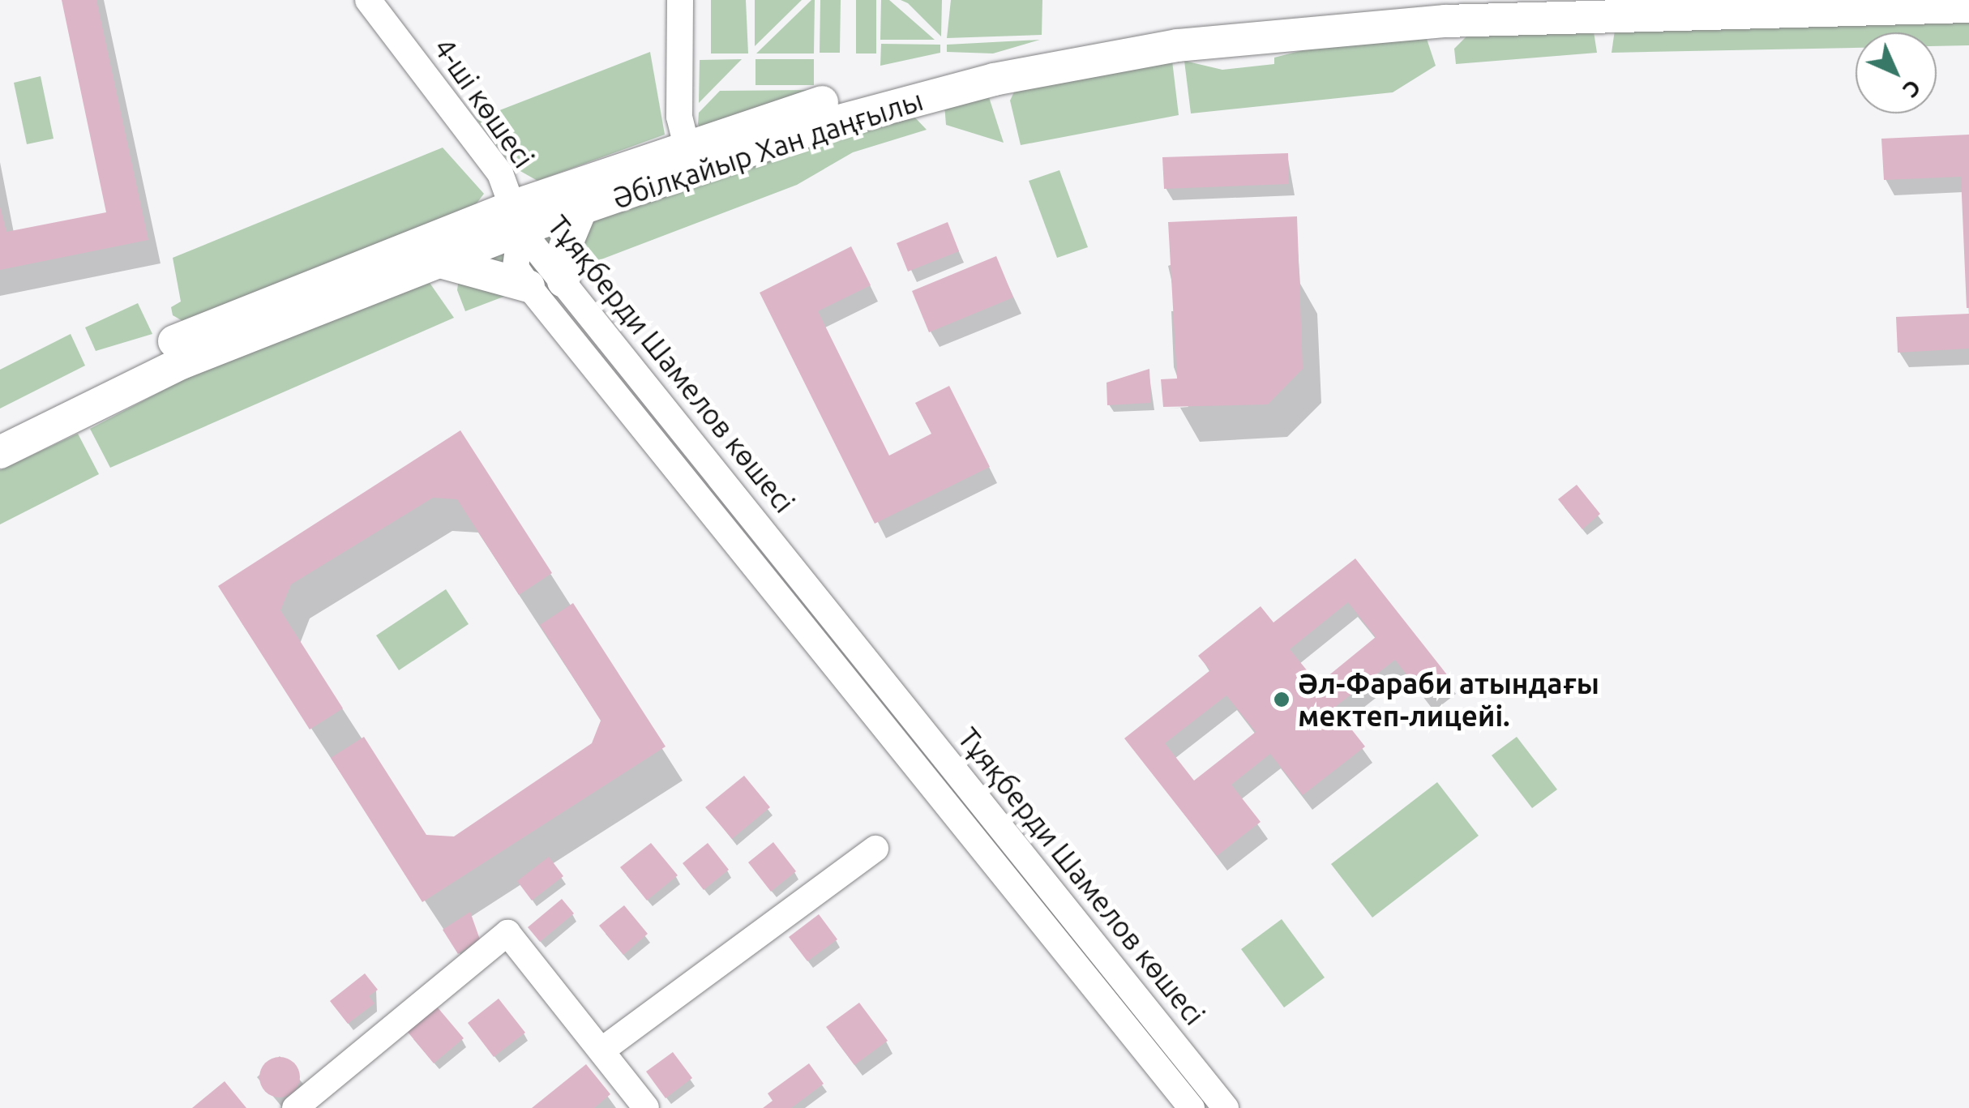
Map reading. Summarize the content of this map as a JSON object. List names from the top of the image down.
{
  "streets": {
    "main road": ["Әбілқайыр Хан даңғылы"],
    "street": ["4-ші көшесі", "Тұяқберди Шамелов көшесі"]
  },
  "crossings": [
    ["4-ші көшесі", "Әбілқайыр Хан даңғылы"],
    ["4-ші көшесі", "Тұяқберди Шамелов көшесі"],
    ["Әбілқайыр Хан даңғылы", "Тұяқберди Шамелов көшесі"]
  ],
  "places": ["Әл-Фараби атындағы мектеп-лицейі."],
  "north": "bottom right"
}
